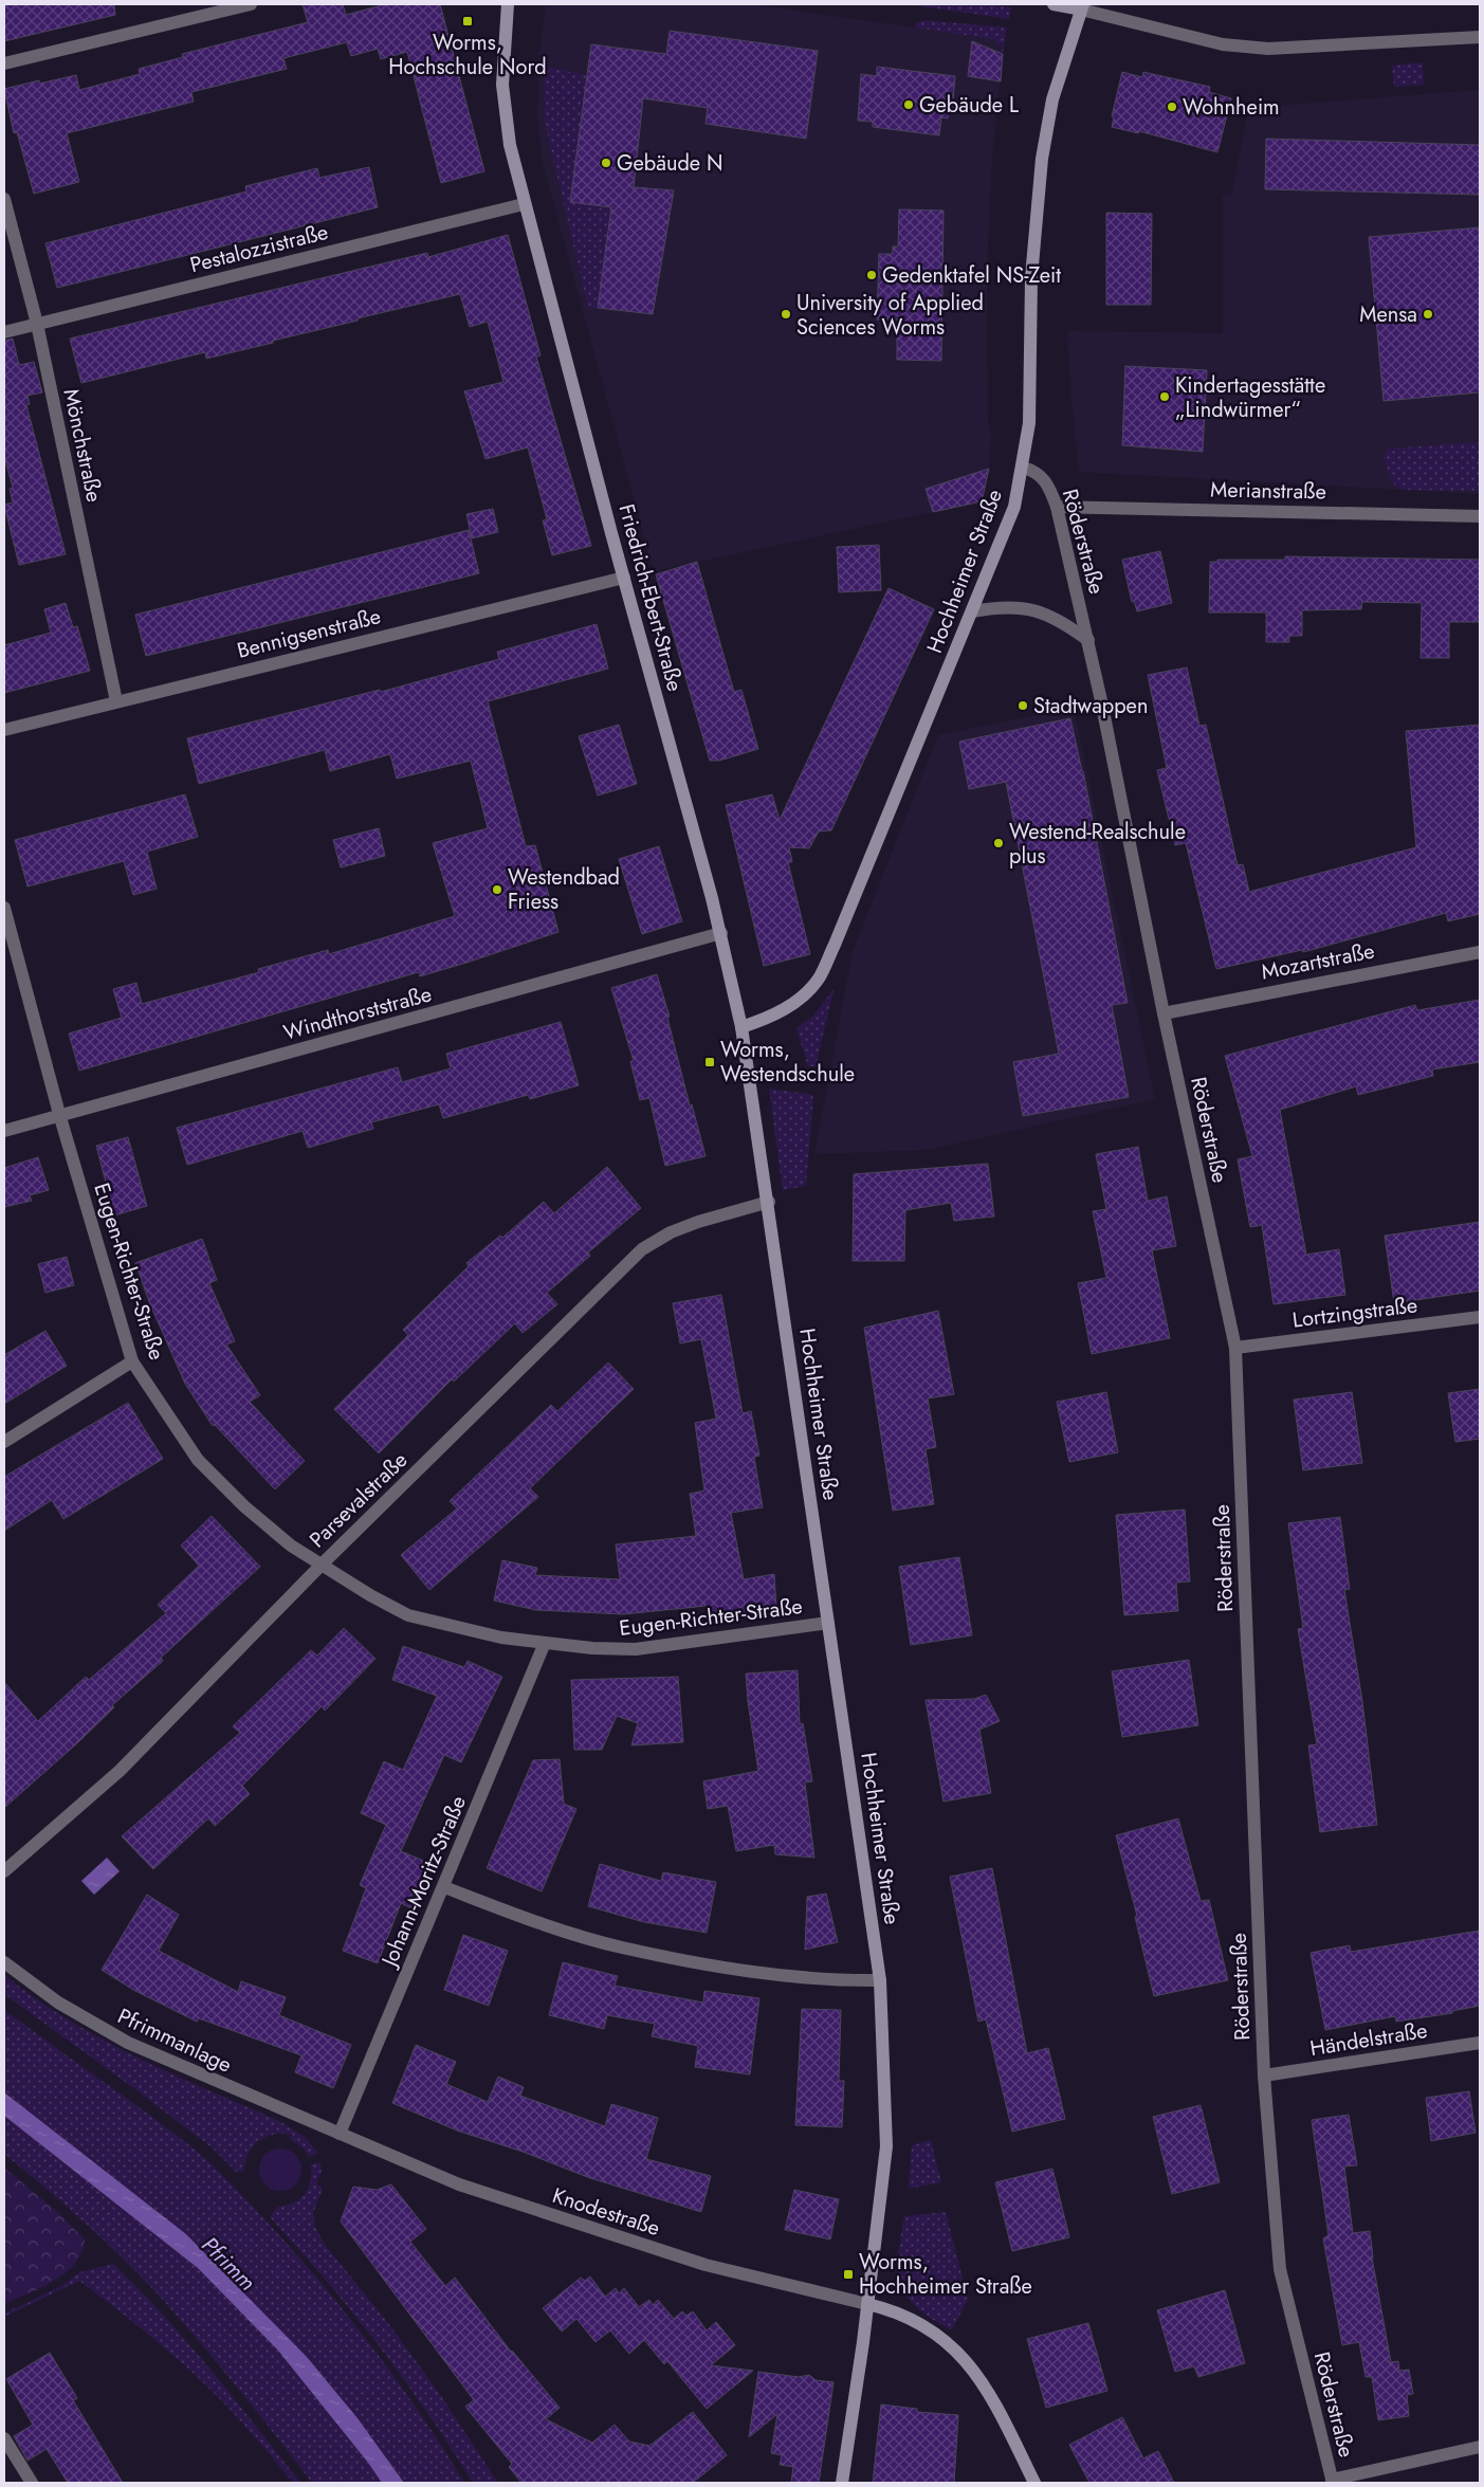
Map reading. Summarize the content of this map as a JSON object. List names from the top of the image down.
{
  "streets": {
    "street": [
      "Pestalozzistraße",
      "Mönchstraße",
      "Merianstraße",
      "Röderstraße",
      "Hochheimer Straße",
      "Friedrich-Ebert-Straße",
      "Bennigsenstraße",
      "Mozartstraße",
      "Windthorststraße",
      "Eugen-Richter-Straße",
      "Lortzingstraße",
      "Parsevalstraße",
      "Johann-Moritz-Straße",
      "Händelstraße",
      "Pfrimmanlage",
      "Knodestraße"
    ]
  },
  "crossings": [
    ["Pestalozzistraße", "Mönchstraße"],
    ["Pestalozzistraße", "Friedrich-Ebert-Straße"],
    ["Mönchstraße", "Bennigsenstraße"],
    ["Merianstraße", "Röderstraße"],
    ["Röderstraße", "Hochheimer Straße"],
    ["Röderstraße", "Mozartstraße"],
    ["Röderstraße", "Lortzingstraße"],
    ["Röderstraße", "Händelstraße"],
    ["Hochheimer Straße", "Friedrich-Ebert-Straße"],
    ["Hochheimer Straße", "Eugen-Richter-Straße"],
    ["Hochheimer Straße", "Parsevalstraße"],
    ["Hochheimer Straße", "Knodestraße"],
    ["Friedrich-Ebert-Straße", "Bennigsenstraße"],
    ["Friedrich-Ebert-Straße", "Windthorststraße"],
    ["Friedrich-Ebert-Straße", "Parsevalstraße"],
    ["Windthorststraße", "Eugen-Richter-Straße"],
    ["Eugen-Richter-Straße", "Parsevalstraße"],
    ["Eugen-Richter-Straße", "Johann-Moritz-Straße"],
    ["Johann-Moritz-Straße", "Pfrimmanlage"],
    ["Johann-Moritz-Straße", "Knodestraße"],
    ["Pfrimmanlage", "Knodestraße"]
  ],
  "water": ["Pfrimm"],
  "places": {
    "transit": ["Worms, Hochschule Nord", "Worms, Westendschule", "Worms, Hochheimer Straße"],
    "other": [
      "Gebäude L",
      "Wohnheim",
      "Gebäude N",
      "Gedenktafel NS-Zeit",
      "University of Applied Sciences Worms",
      "Mensa",
      "Kindertagesstätte „Lindwürmer“",
      "Stadtwappen",
      "Westend-Realschule plus",
      "Westendbad Friess"
    ]
  }
}
